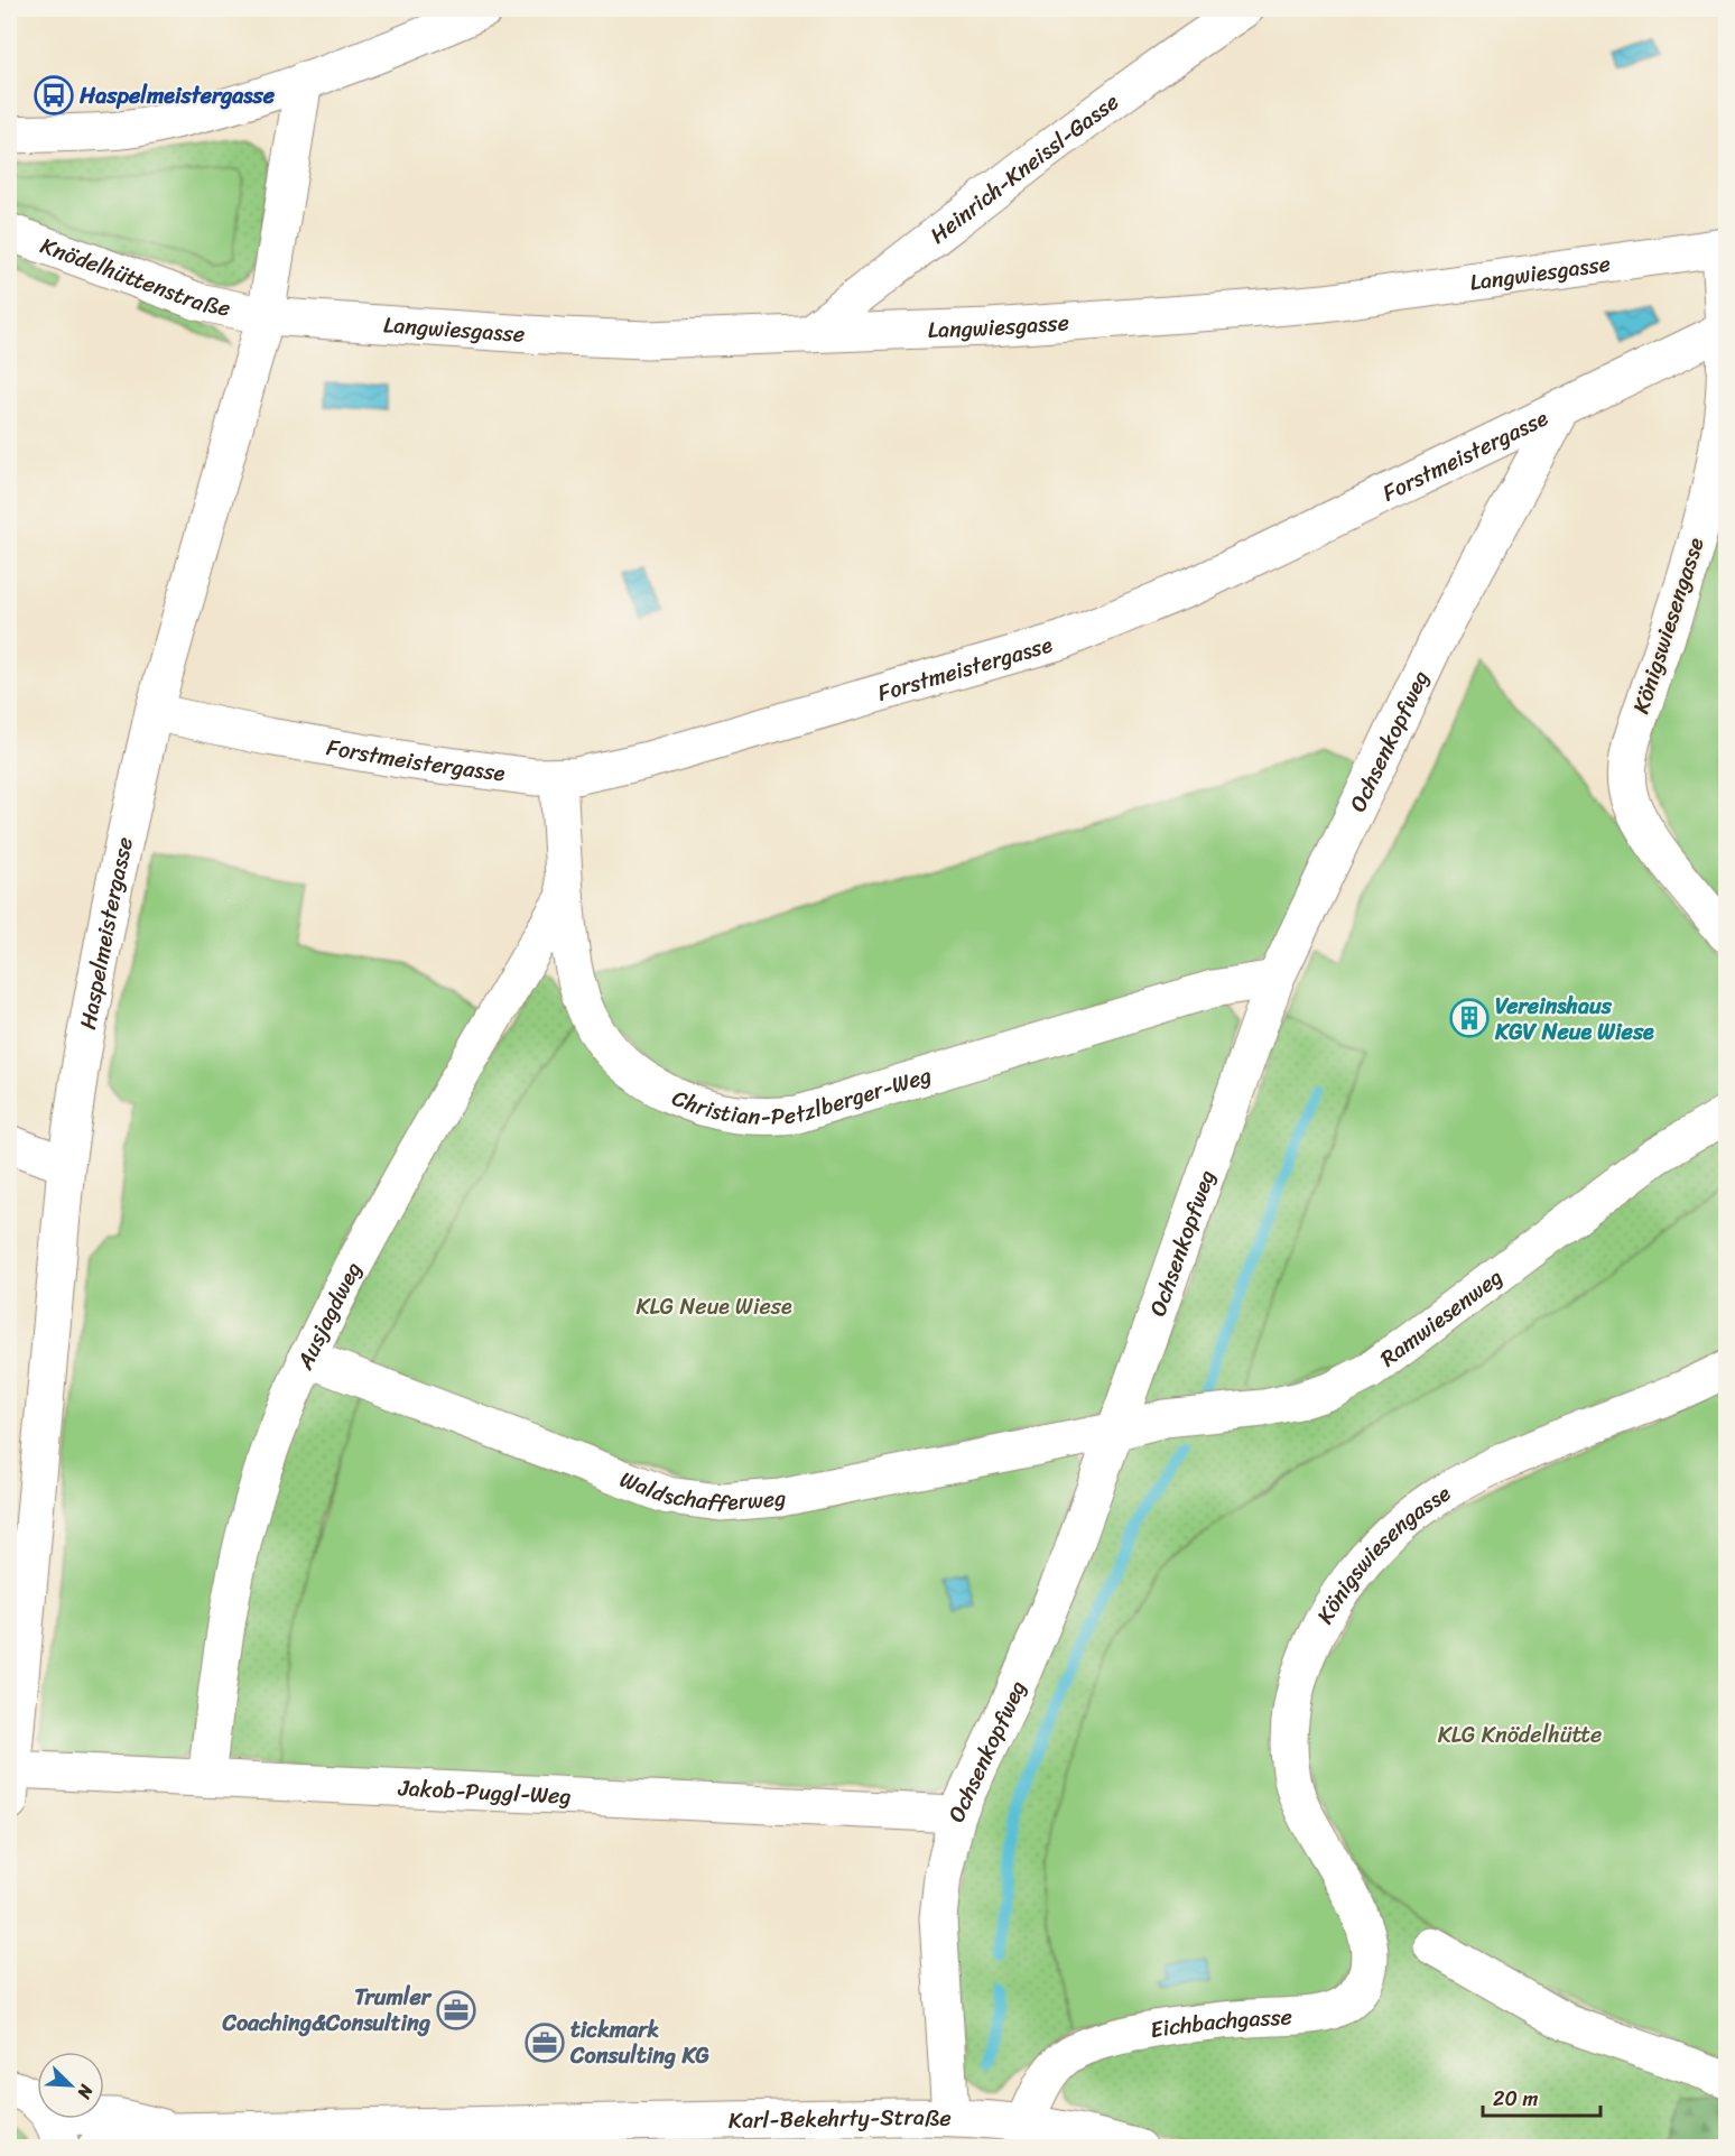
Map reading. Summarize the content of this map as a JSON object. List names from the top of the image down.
{
  "streets": {
    "street": [
      "Heinrich-Kneissl-Gasse",
      "Langwiesgasse",
      "Knödelhüttenstraße",
      "Forstmeistergasse",
      "Königswiesengasse",
      "Ochsenkopfweg",
      "Haspelmeistergasse",
      "Christian-Petzlberger-Weg",
      "Ausjagdweg",
      "Ramwiesenweg",
      "Waldschafferweg",
      "Jakob-Puggl-Weg",
      "Eichbachgasse",
      "Karl-Bekehrty-Straße"
    ]
  },
  "crossings": [
    ["Heinrich-Kneissl-Gasse", "Langwiesgasse"],
    ["Langwiesgasse", "Knödelhüttenstraße"],
    ["Langwiesgasse", "Königswiesengasse"],
    ["Langwiesgasse", "Haspelmeistergasse"],
    ["Knödelhüttenstraße", "Haspelmeistergasse"],
    ["Forstmeistergasse", "Königswiesengasse"],
    ["Forstmeistergasse", "Ochsenkopfweg"],
    ["Forstmeistergasse", "Haspelmeistergasse"],
    ["Forstmeistergasse", "Christian-Petzlberger-Weg"],
    ["Königswiesengasse", "Eichbachgasse"],
    ["Ochsenkopfweg", "Christian-Petzlberger-Weg"],
    ["Ochsenkopfweg", "Ramwiesenweg"],
    ["Ochsenkopfweg", "Waldschafferweg"],
    ["Ochsenkopfweg", "Jakob-Puggl-Weg"],
    ["Ochsenkopfweg", "Karl-Bekehrty-Straße"],
    ["Haspelmeistergasse", "Jakob-Puggl-Weg"],
    ["Christian-Petzlberger-Weg", "Ausjagdweg"],
    ["Ausjagdweg", "Waldschafferweg"],
    ["Ausjagdweg", "Jakob-Puggl-Weg"],
    ["Ramwiesenweg", "Waldschafferweg"],
    ["Eichbachgasse", "Karl-Bekehrty-Straße"]
  ],
  "parks": ["KLG Neue Wiese", "KLG Knödelhütte"],
  "places": {
    "bus stop": ["Haspelmeistergasse"],
    "building": ["Vereinshaus KGV Neue Wiese"],
    "office": ["Trumler Coaching&Consulting", "tickmark Consulting KG"]
  },
  "scale_bar": "20 m",
  "north": "bottom right"
}
